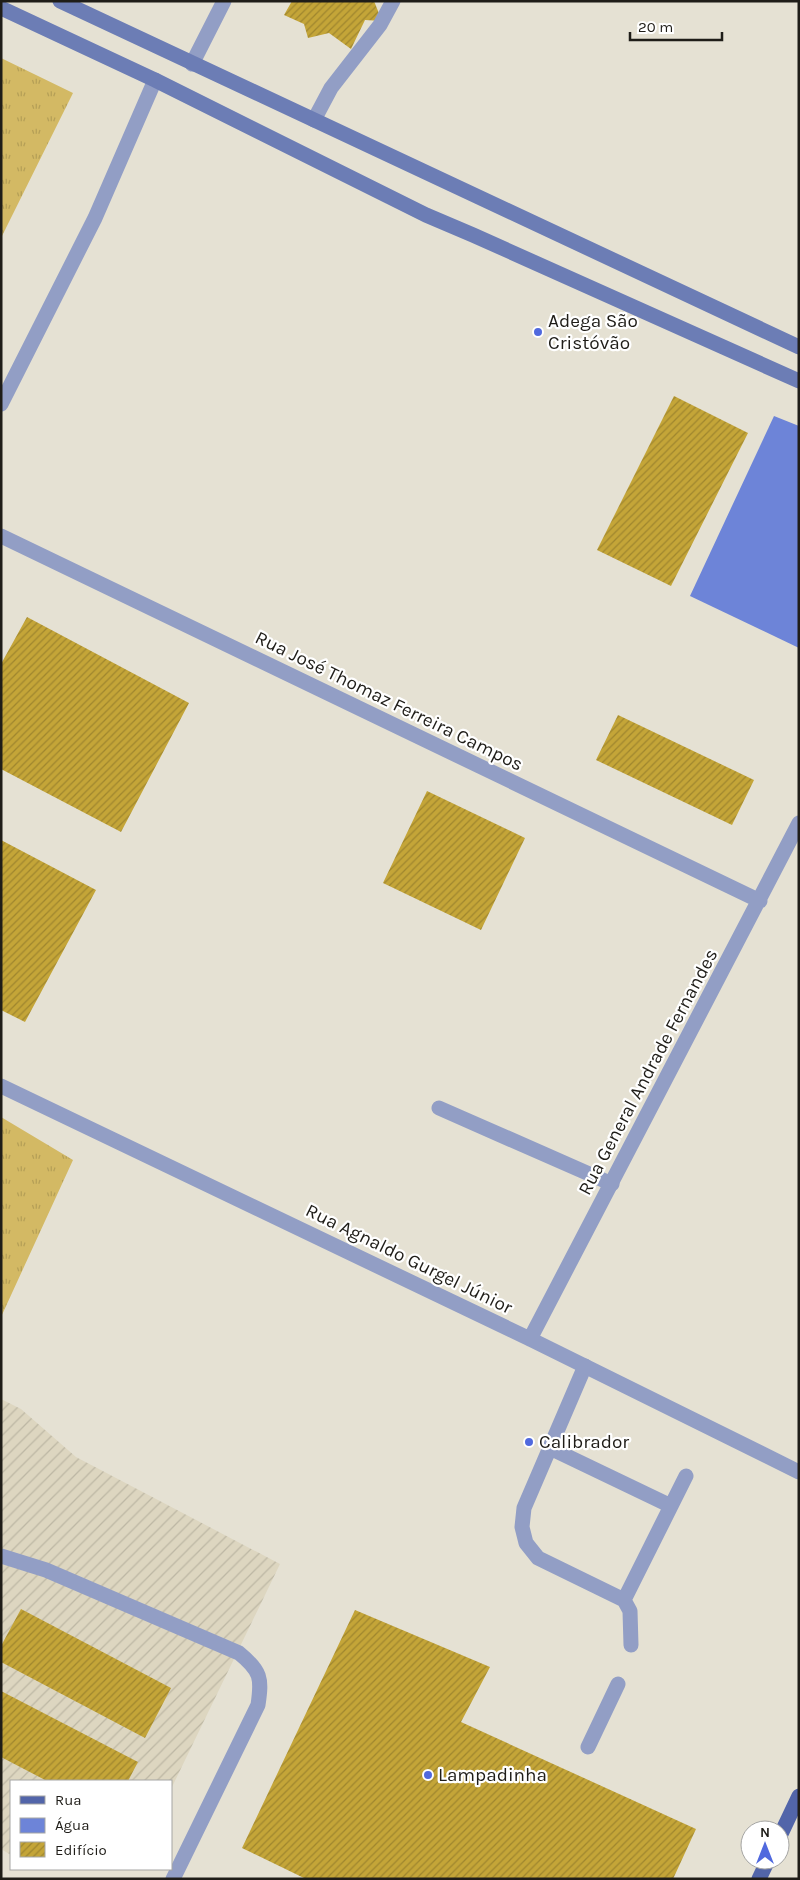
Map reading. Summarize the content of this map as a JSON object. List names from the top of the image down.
{
  "streets": {
    "street": ["Rua José Thomaz Ferreira Campos", "Rua General Andrade Fernandes", "Rua Agnaldo Gurgel Júnior"]
  },
  "crossings": [
    ["Rua José Thomaz Ferreira Campos", "Rua General Andrade Fernandes"],
    ["Rua General Andrade Fernandes", "Rua Agnaldo Gurgel Júnior"]
  ],
  "places": ["Adega São Cristóvão", "Calibrador", "Lampadinha"],
  "legend": ["Rua", "Água", "Edifício"],
  "scale_bar": "20 m",
  "north": "top"
}
